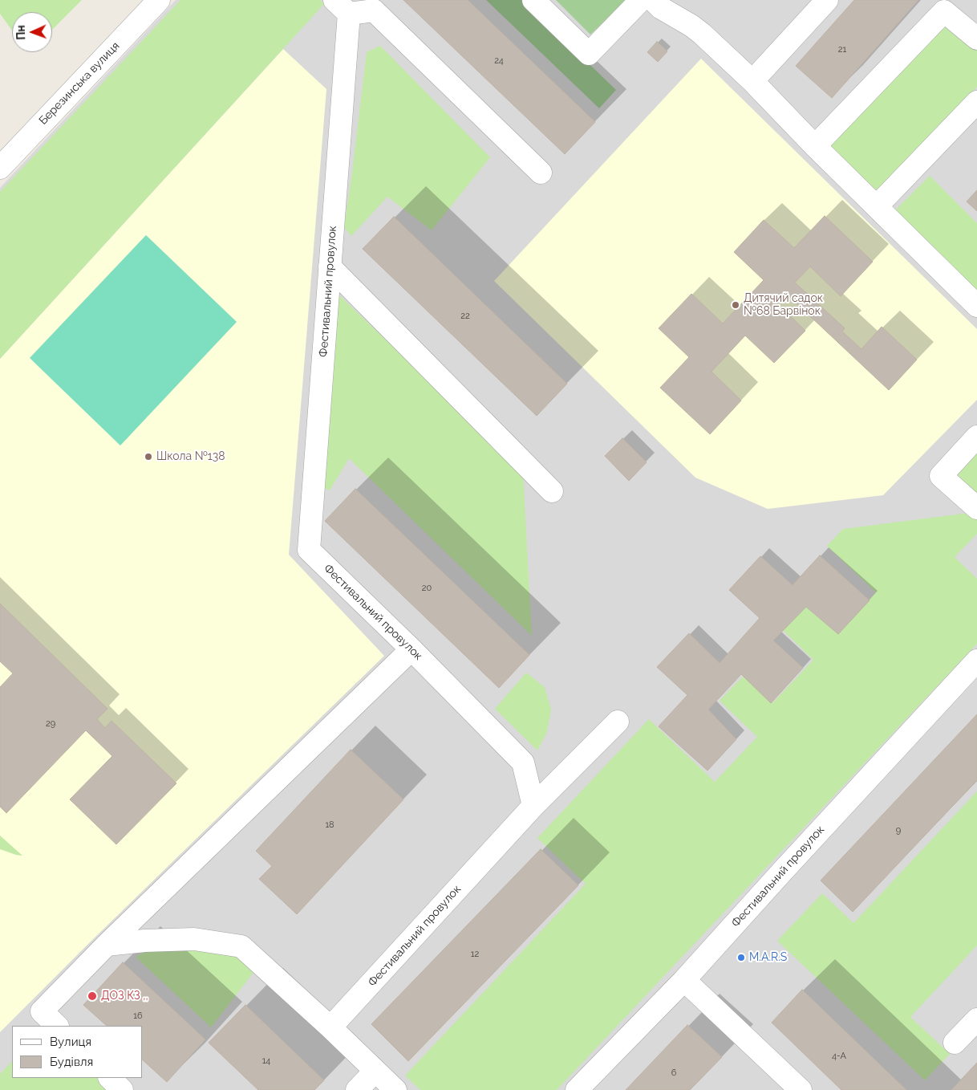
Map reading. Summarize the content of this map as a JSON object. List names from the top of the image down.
{
  "streets": {
    "street": ["Березинська вулиця", "Фестивальний провулок"]
  },
  "places": [
    "Дитячий садок №68 Барвінок",
    "Школа №138",
    "M.A.R.S",
    "ДОЗ КЗ ,,"
  ],
  "house_numbers": [
    "21",
    "24",
    "22",
    "20",
    "29",
    "18",
    "9",
    "12",
    "16",
    "4-А",
    "14",
    "6"
  ],
  "legend": ["Вулиця", "Будівля"],
  "north": "left"
}
